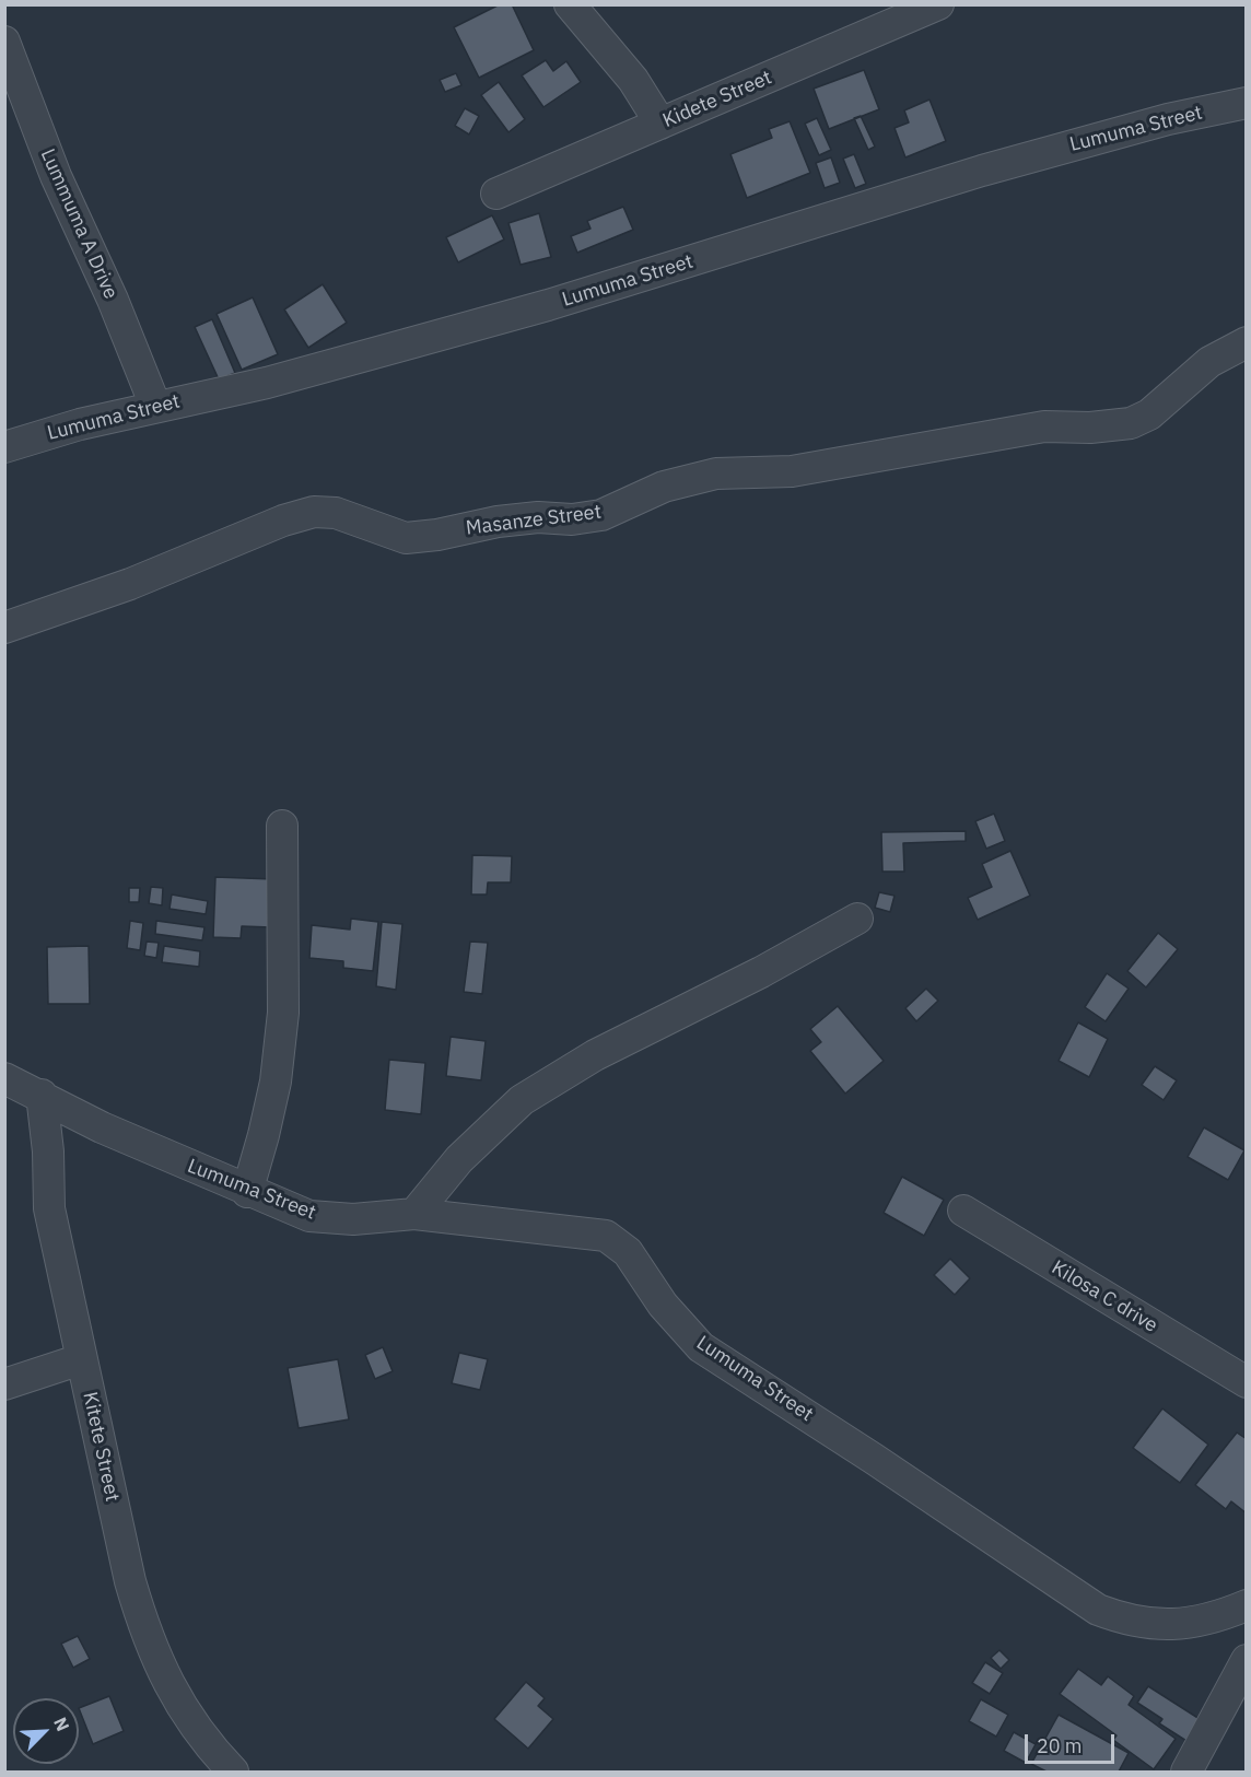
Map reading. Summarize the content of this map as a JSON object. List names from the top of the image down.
{
  "streets": {
    "street": [
      "Kidete Street",
      "Lumuma Street",
      "Lummuma A Drive",
      "Masanze Street",
      "Kilosa C drive",
      "Kitete Street"
    ]
  },
  "crossings": [
    ["Lumuma Street", "Lummuma A Drive"],
    ["Lumuma Street", "Kitete Street"]
  ],
  "scale_bar": "20 m",
  "north": "top right"
}
